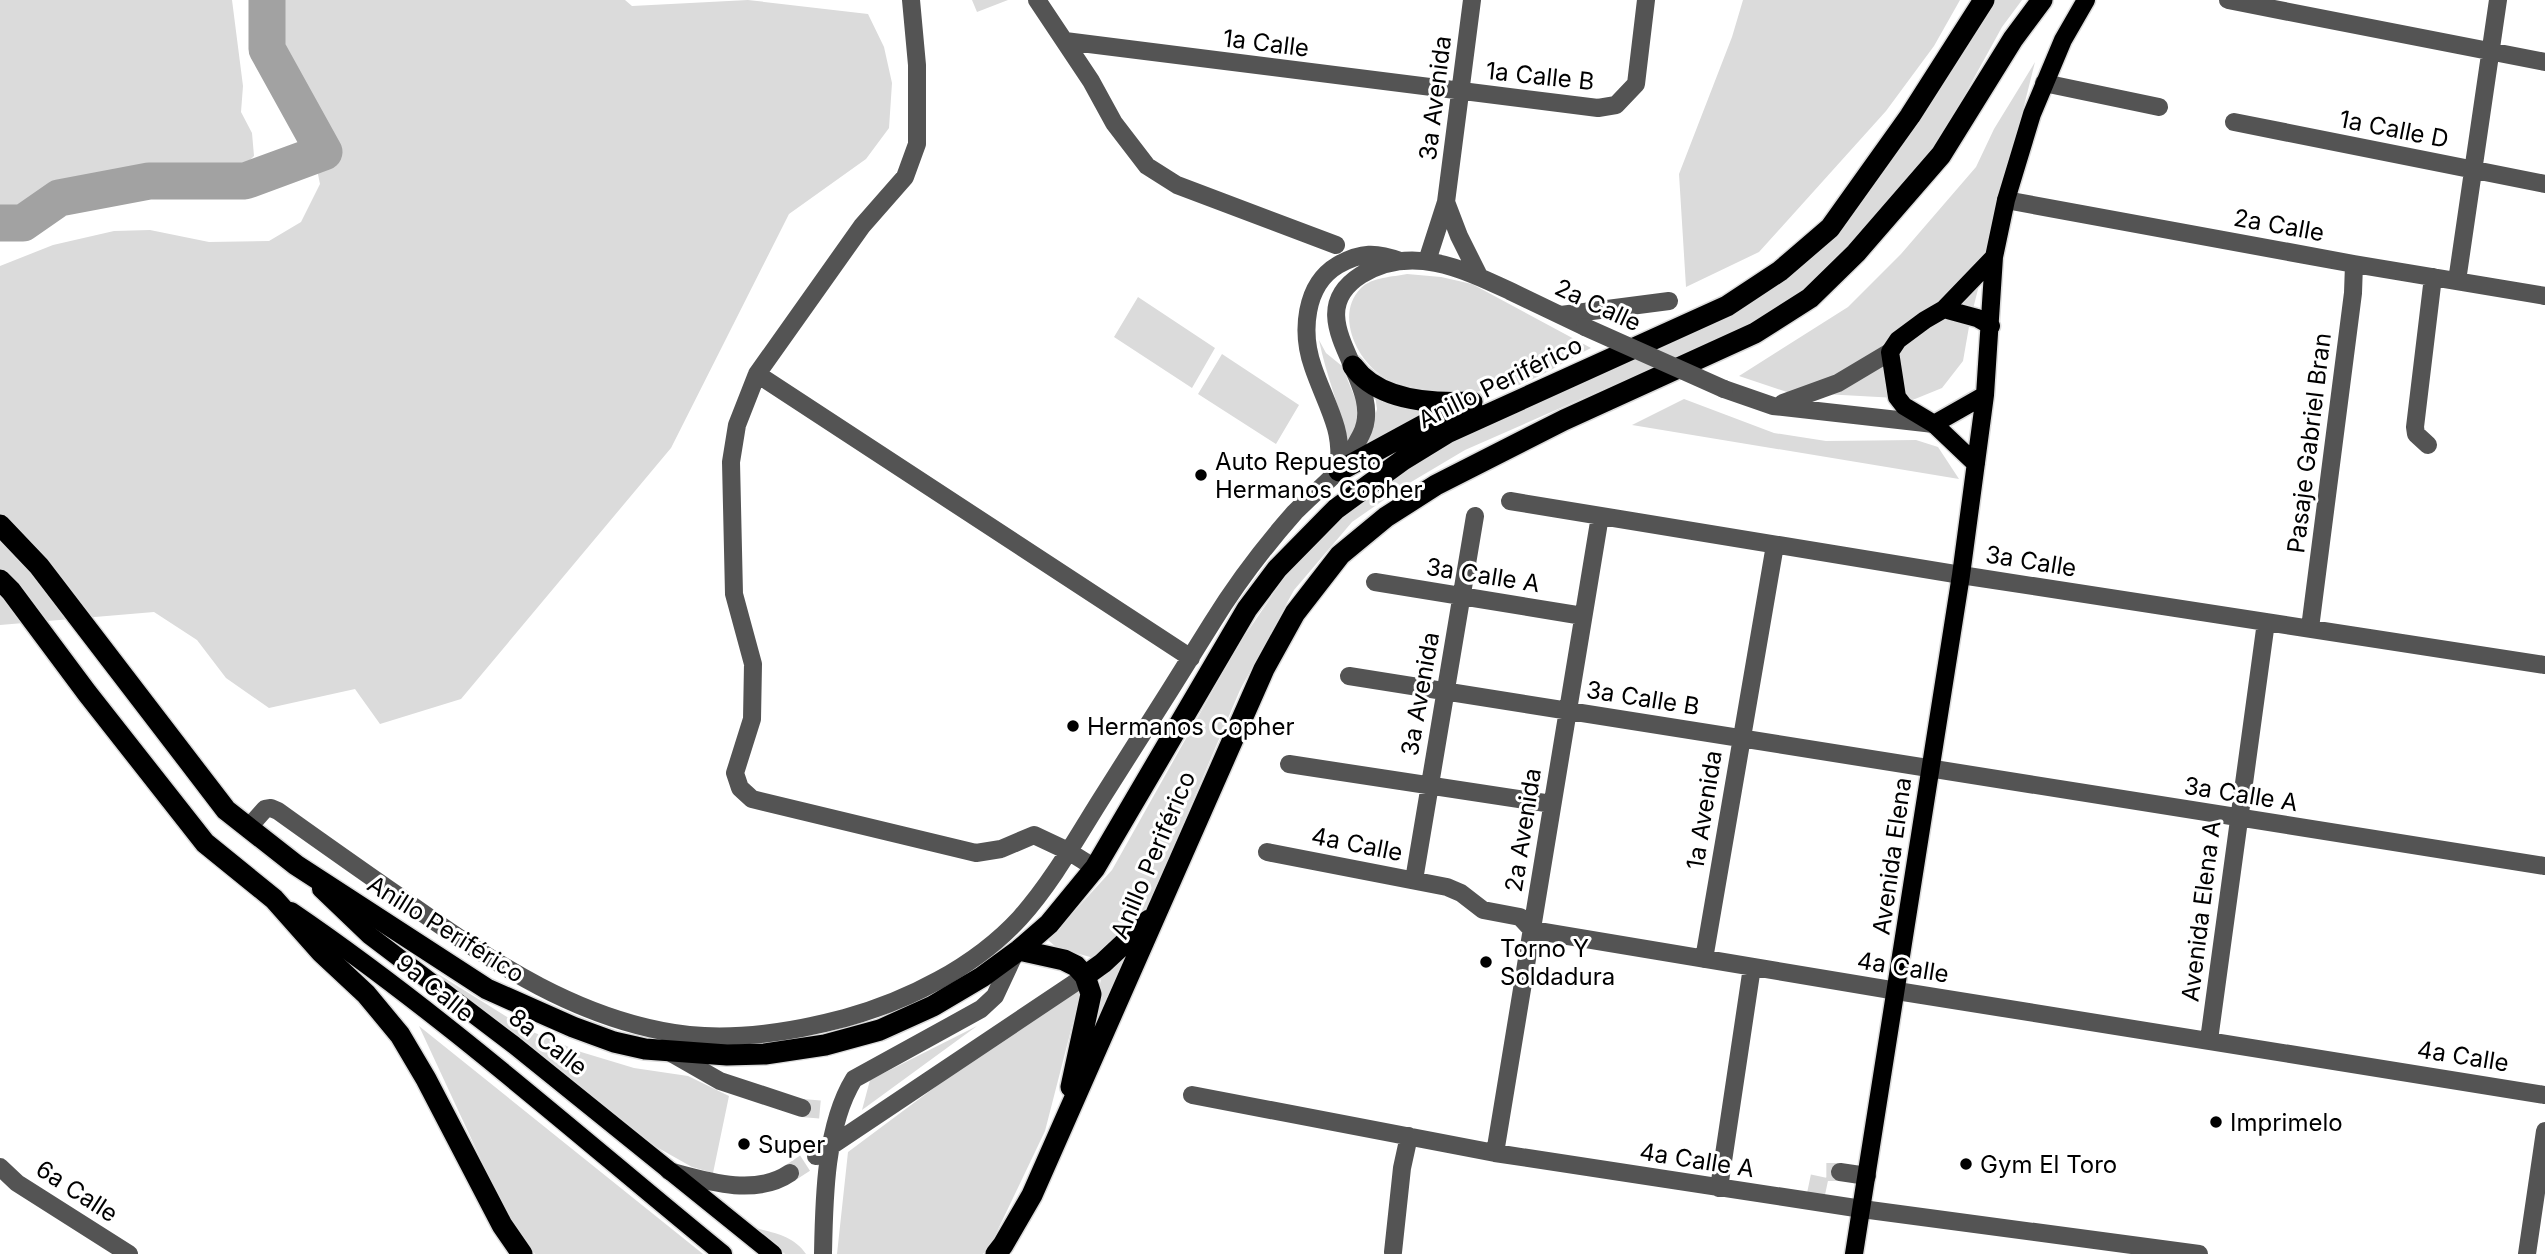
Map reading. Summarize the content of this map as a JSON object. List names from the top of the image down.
{
  "streets": {
    "highway": ["Anillo Periférico"],
    "main road": ["Avenida Elena", "9a Calle", "8a Calle"],
    "street": [
      "1a Calle",
      "1a Calle B",
      "3a Avenida",
      "1a Calle D",
      "2a Calle",
      "Pasaje Gabriel Bran",
      "3a Calle",
      "3a Calle A",
      "3a Calle B",
      "1a Avenida",
      "2a Avenida",
      "4a Calle",
      "Avenida Elena A",
      "4a Calle A",
      "6a Calle"
    ]
  },
  "crossings": [
    ["1a Calle", "1a Calle B"],
    ["1a Calle", "3a Avenida"],
    ["1a Calle B", "3a Avenida"],
    ["3a Avenida", "2a Calle"],
    ["3a Avenida", "3a Calle A"],
    ["3a Avenida", "3a Calle B"],
    ["3a Avenida", "4a Calle"],
    ["2a Calle", "Anillo Periférico"],
    ["2a Calle", "Pasaje Gabriel Bran"],
    ["2a Calle", "Avenida Elena"],
    ["Anillo Periférico", "8a Calle"],
    ["Pasaje Gabriel Bran", "3a Calle"],
    ["3a Calle", "1a Avenida"],
    ["3a Calle", "2a Avenida"],
    ["3a Calle", "Avenida Elena"],
    ["3a Calle", "Avenida Elena A"],
    ["3a Calle A", "3a Calle B"],
    ["3a Calle A", "2a Avenida"],
    ["3a Calle A", "Avenida Elena"],
    ["3a Calle A", "Avenida Elena A"],
    ["3a Calle B", "1a Avenida"],
    ["3a Calle B", "2a Avenida"],
    ["3a Calle B", "Avenida Elena"],
    ["1a Avenida", "4a Calle"],
    ["2a Avenida", "4a Calle"],
    ["2a Avenida", "4a Calle A"],
    ["4a Calle", "Avenida Elena"],
    ["4a Calle", "Avenida Elena A"],
    ["Avenida Elena", "4a Calle A"]
  ],
  "places": [
    "Auto Repuesto Hermanos Copher",
    "Hermanos Copher",
    "Torno Y Soldadura",
    "Imprimelo",
    "Super",
    "Gym El Toro"
  ]
}
